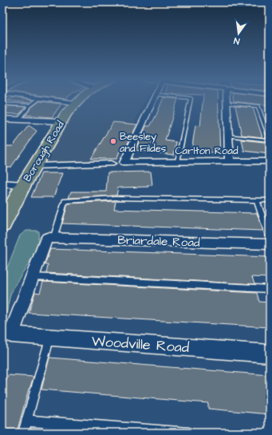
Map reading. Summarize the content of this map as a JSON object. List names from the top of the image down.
{
  "streets": {
    "highway": ["Borough Road"],
    "street": ["Carlton Road", "Briardale Road", "Woodville Road"]
  },
  "places": ["Beesley and Fildes"],
  "north": "bottom"
}
